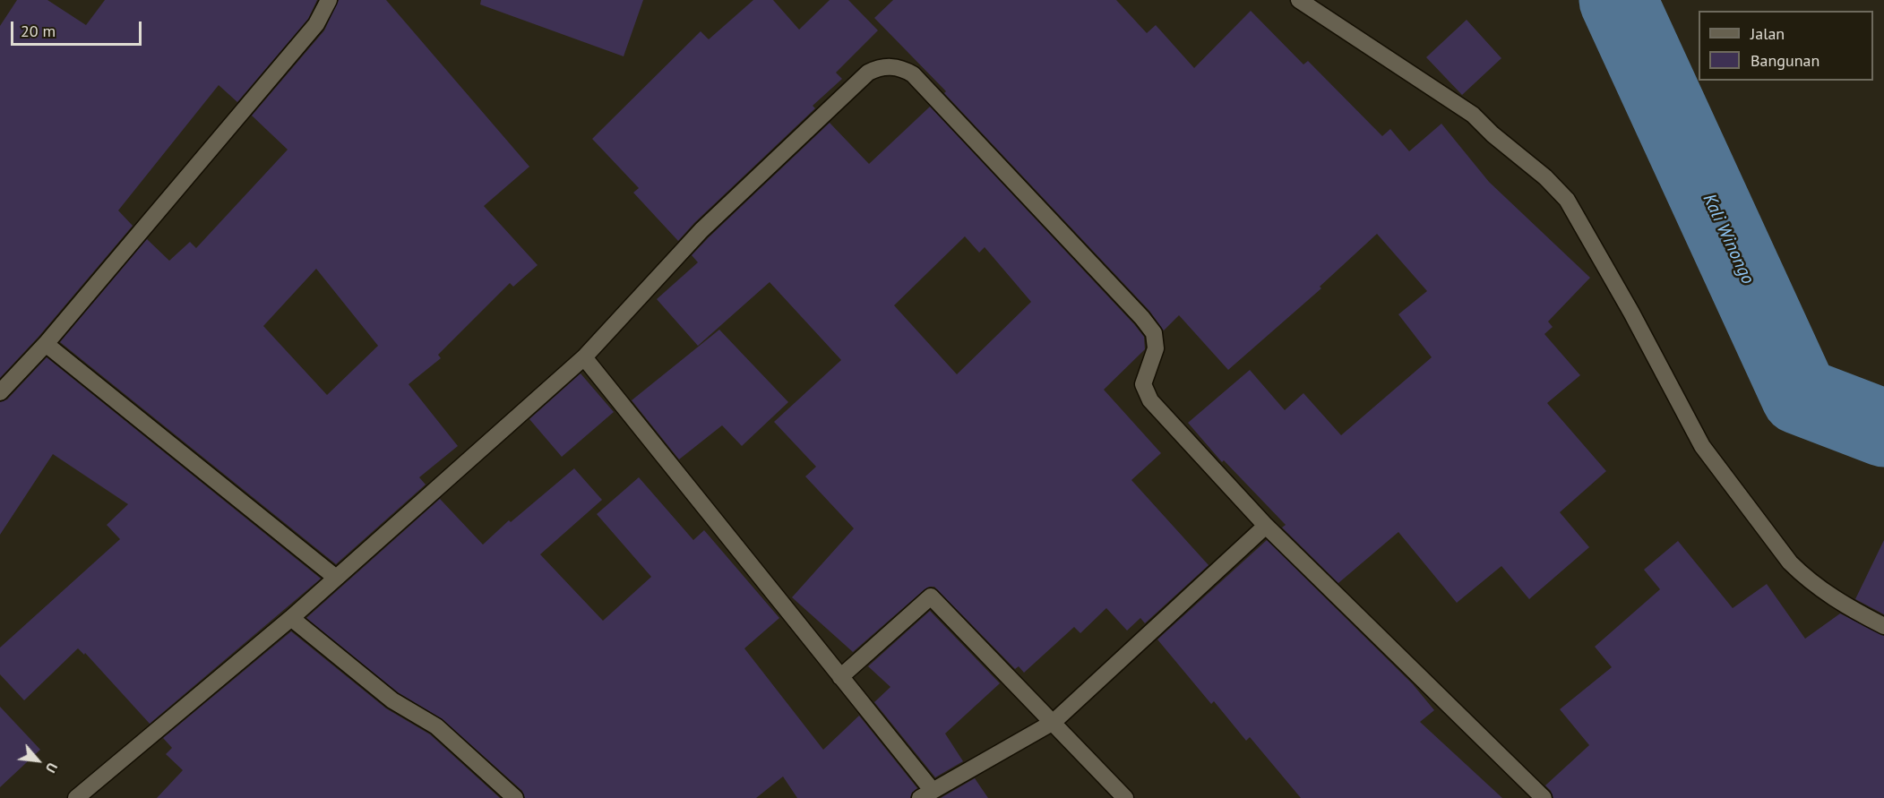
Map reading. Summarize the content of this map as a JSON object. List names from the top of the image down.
{
  "water": ["Kali Winongo"],
  "legend": ["Jalan", "Bangunan"],
  "scale_bar": "20 m",
  "north": "bottom right"
}
